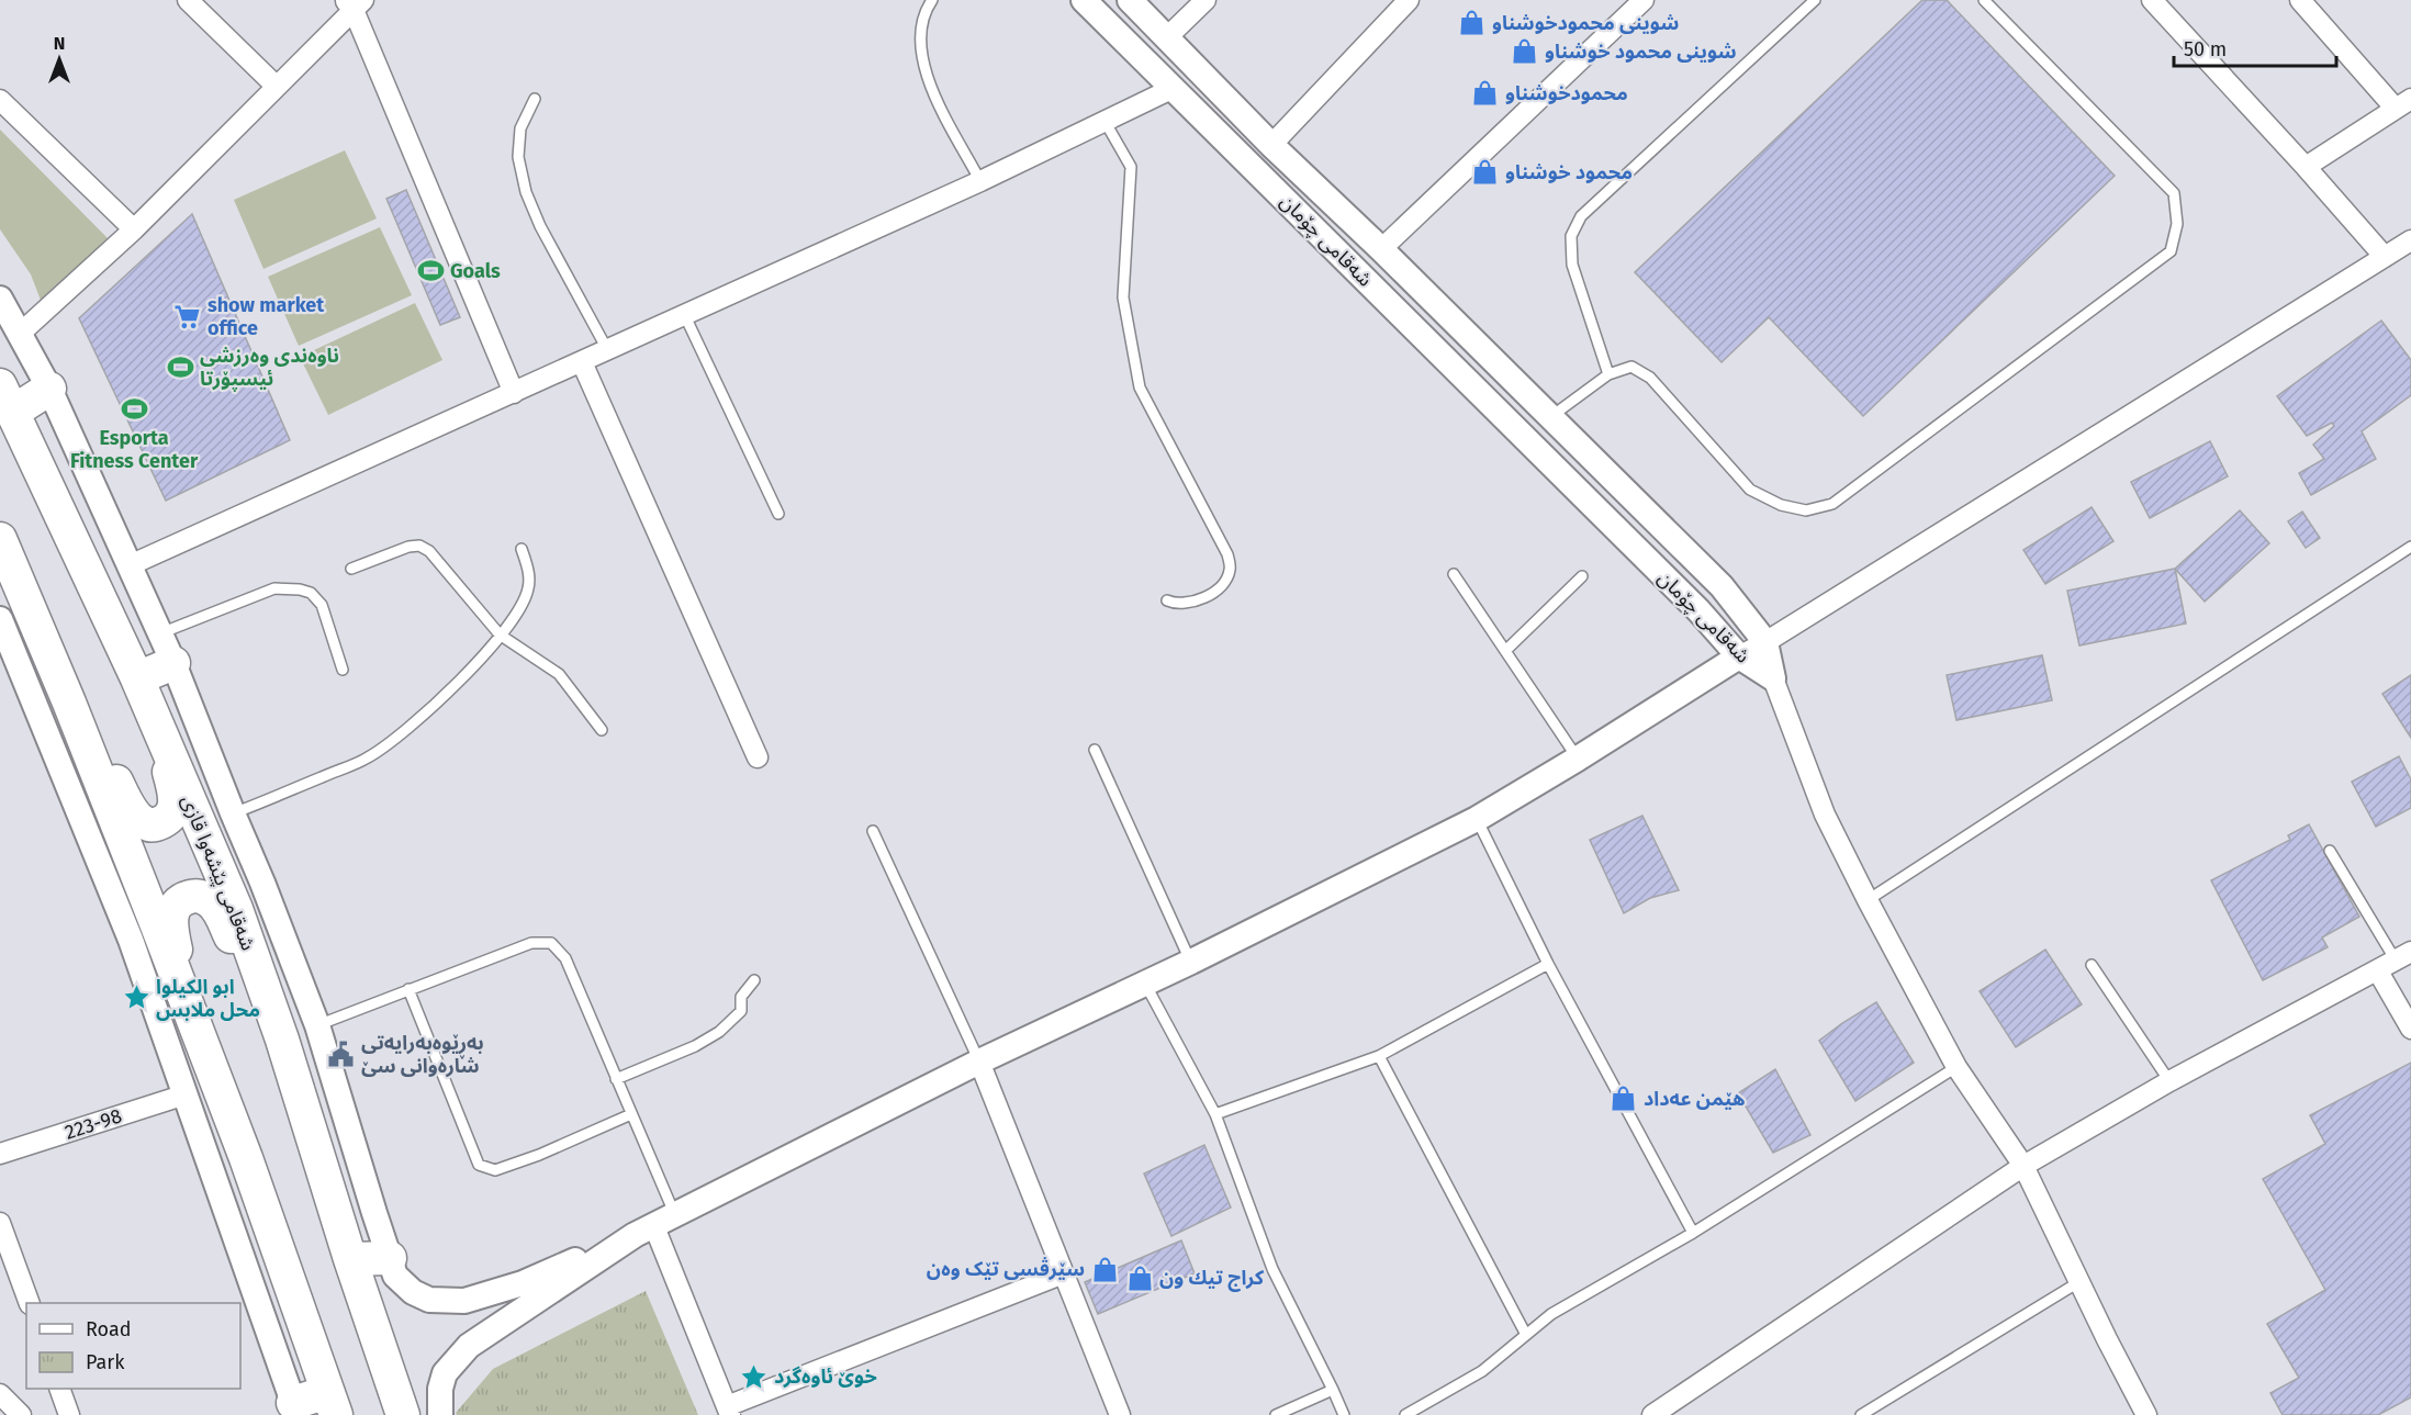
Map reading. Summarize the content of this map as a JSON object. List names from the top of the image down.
{
  "streets": {
    "highway": ["شەقامی پێشەوا قازی"],
    "street": ["شەقامی چۆمان", "223-98"]
  },
  "places": {
    "shop": [
      "شوينى محمودخوشناو",
      "شوينى محمود خوشناو",
      "محمودخوشناو",
      "محمود خوشناو",
      "هێمن عەداد",
      "سێرڤسی تێک وەن",
      "كراج تيك ون"
    ],
    "sports": ["Goals", "ناوەندی وەرزشی ئیسپۆرتا", "Esporta Fitness Center"],
    "supermarket": ["show market office"],
    "place": ["ابو الكيلوا محل ملابس", "خوێ ئاوەگرد"],
    "public building": ["بەڕێوەبەرایەتی شارەوانی سێ"]
  },
  "legend": ["Road", "Park"],
  "scale_bar": "50 m",
  "north": "top"
}
